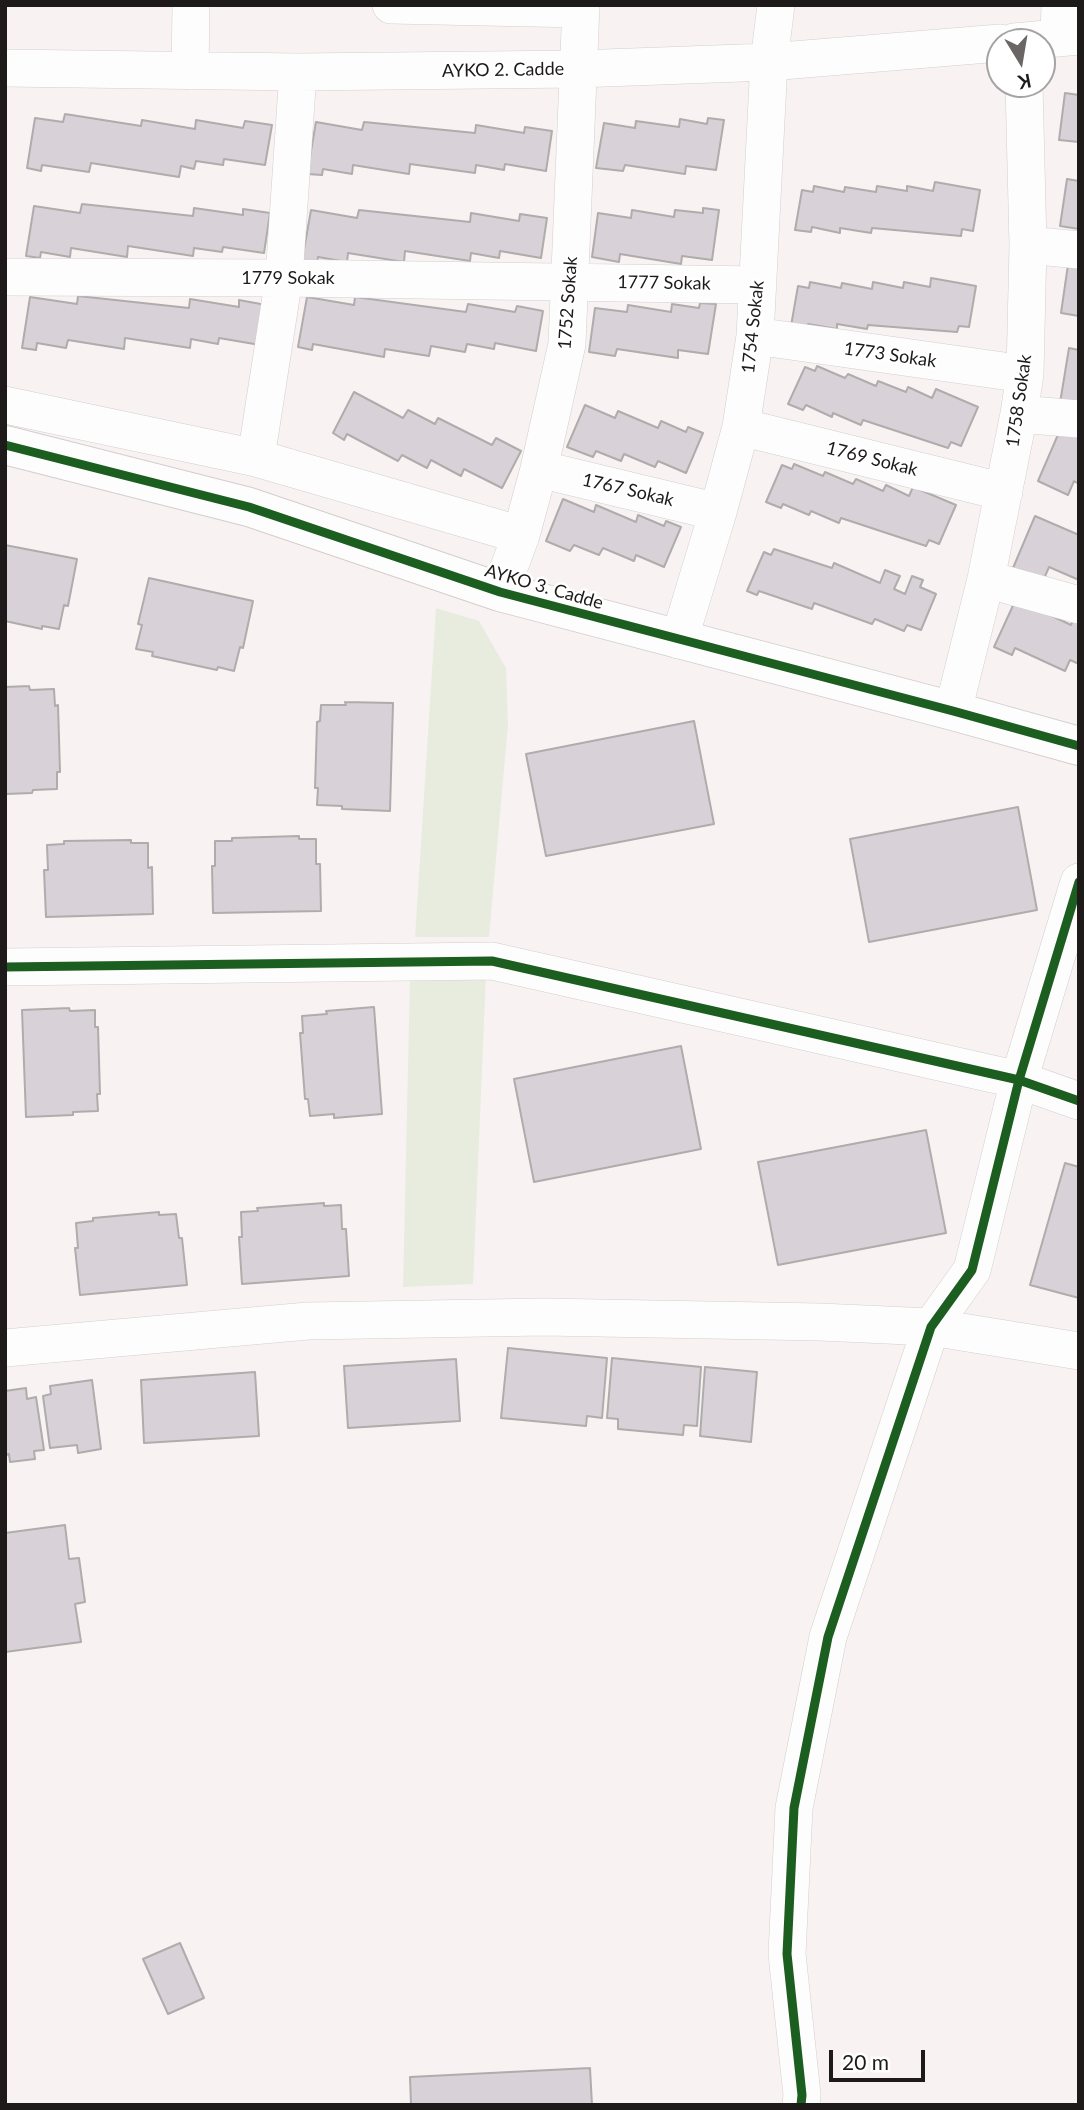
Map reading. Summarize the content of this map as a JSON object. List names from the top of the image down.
{
  "streets": {
    "street": [
      "AYKO 2. Cadde",
      "1779 Sokak",
      "1777 Sokak",
      "1752 Sokak",
      "1754 Sokak",
      "1773 Sokak",
      "1758 Sokak",
      "1769 Sokak",
      "1767 Sokak",
      "AYKO 3. Cadde"
    ]
  },
  "crossings": [
    ["AYKO 2. Cadde", "1752 Sokak"],
    ["AYKO 2. Cadde", "1754 Sokak"],
    ["1779 Sokak", "1777 Sokak"],
    ["1779 Sokak", "1752 Sokak"],
    ["1777 Sokak", "1752 Sokak"],
    ["1777 Sokak", "1754 Sokak"],
    ["1752 Sokak", "1767 Sokak"],
    ["1752 Sokak", "AYKO 3. Cadde"],
    ["1754 Sokak", "1773 Sokak"],
    ["1754 Sokak", "1769 Sokak"],
    ["1754 Sokak", "1767 Sokak"],
    ["1754 Sokak", "AYKO 3. Cadde"],
    ["1773 Sokak", "1758 Sokak"],
    ["1758 Sokak", "1769 Sokak"],
    ["1758 Sokak", "AYKO 3. Cadde"]
  ],
  "scale_bar": "20 m",
  "north": "bottom"
}
